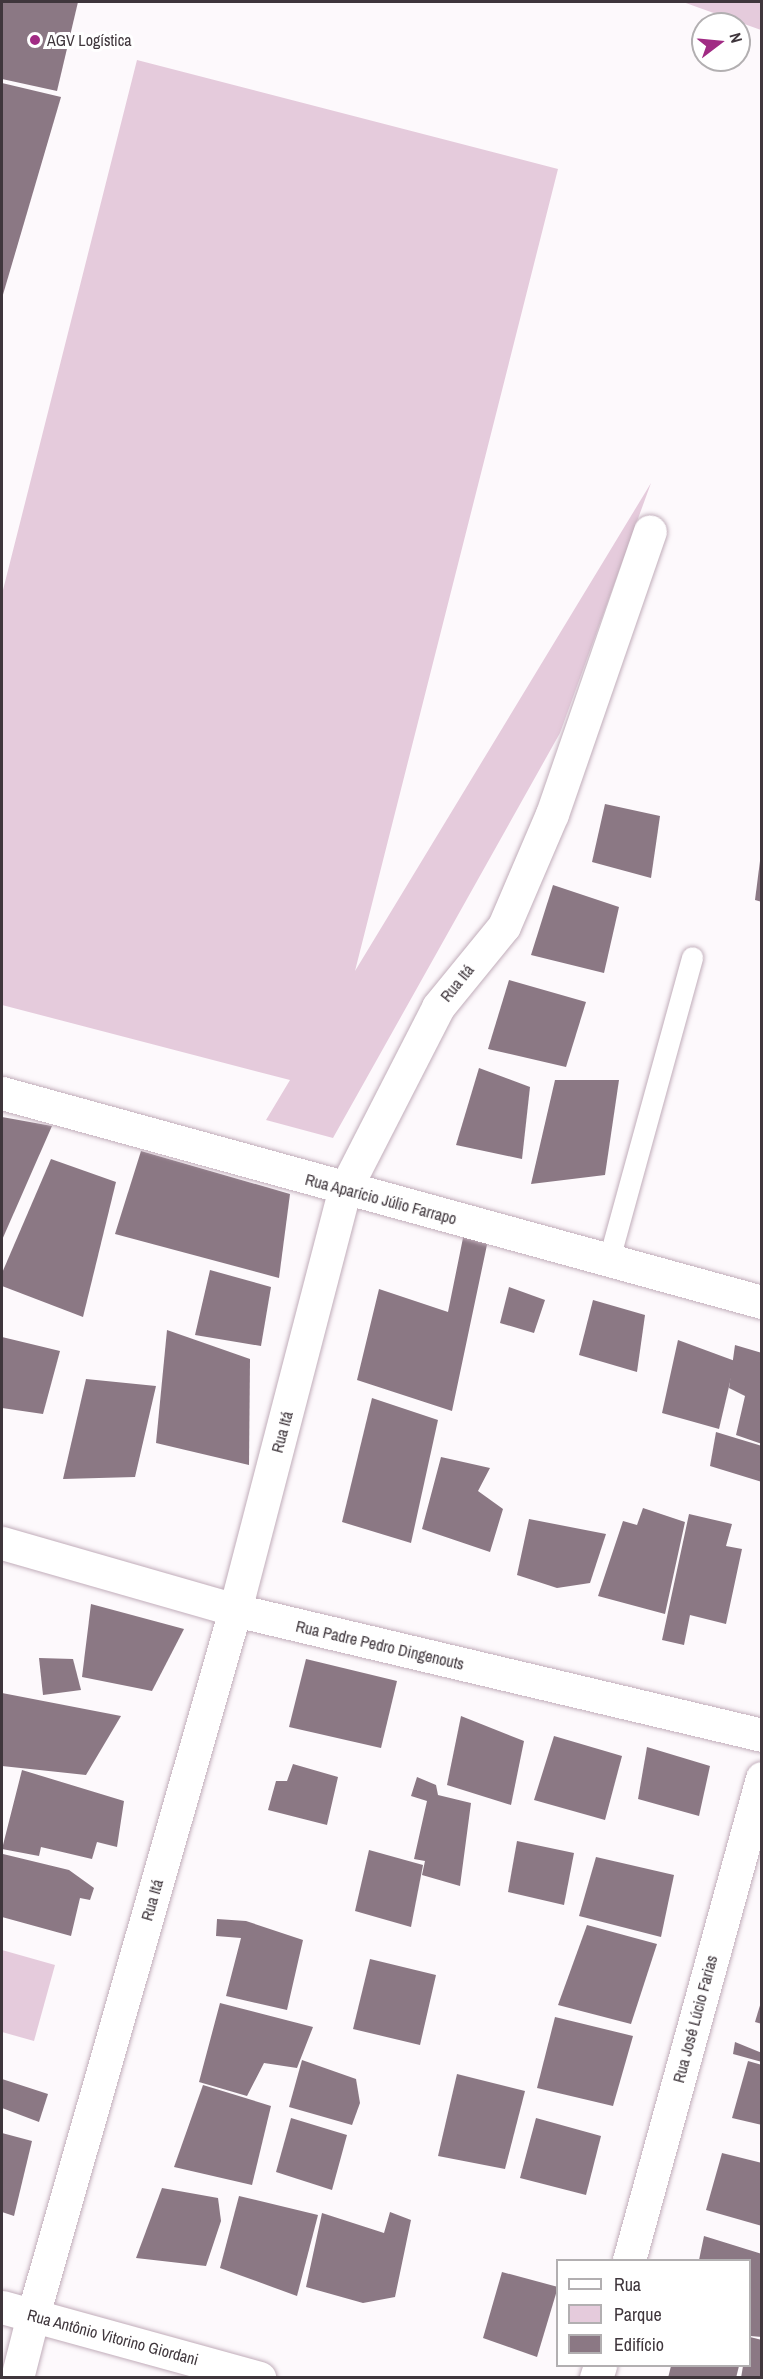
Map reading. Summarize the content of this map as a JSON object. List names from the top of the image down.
{
  "streets": {
    "street": [
      "Rua Itá",
      "Rua Aparício Júlio Farrapo",
      "Rua Padre Pedro Dingenouts",
      "Rua José Lúcio Farias",
      "Rua Antônio Vitorino Giordani"
    ]
  },
  "crossings": [
    ["Rua Itá", "Rua Aparício Júlio Farrapo"],
    ["Rua Itá", "Rua Padre Pedro Dingenouts"],
    ["Rua Itá", "Rua Antônio Vitorino Giordani"]
  ],
  "places": ["AGV Logística"],
  "legend": ["Rua", "Parque", "Edifício"],
  "north": "right"
}
